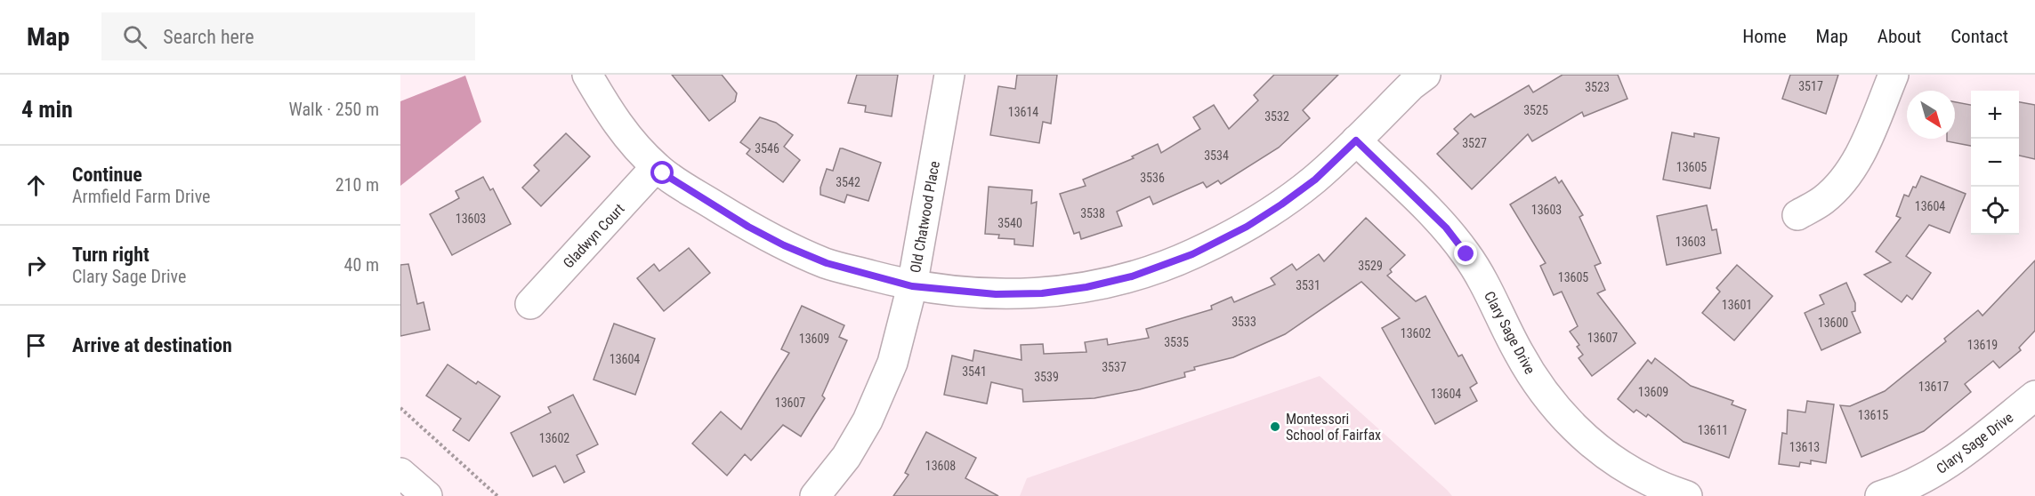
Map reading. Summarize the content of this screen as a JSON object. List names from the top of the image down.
{
  "streets": {
    "street": ["Old Chatwood Place", "Gladwyn Court", "Clary Sage Drive"]
  },
  "places": ["Montessori School of Fairfax"],
  "house_numbers": [
    "3517",
    "3523",
    "3525",
    "13614",
    "3532",
    "3527",
    "3546",
    "3534",
    "13605",
    "3536",
    "3542",
    "13604",
    "13603",
    "3538",
    "13603",
    "3540",
    "13603",
    "3529",
    "13605",
    "3531",
    "13601",
    "3533",
    "13600",
    "13602",
    "13607",
    "13609",
    "3535",
    "13619",
    "13604",
    "3537",
    "3541",
    "3539",
    "13617",
    "13609",
    "13604",
    "13607",
    "13615",
    "13611",
    "13602",
    "13613",
    "13608"
  ],
  "north": "bottom right",
  "page": {
    "header": "Map",
    "search": "Search here",
    "nav": [
      "Home",
      "Map",
      "About",
      "Contact"
    ],
    "heading": ["4 min", "Walk · 250 m"],
    "map_buttons": ["+", "−"],
    "list": [
      ["Continue", "Armfield Farm Drive", "210 m"],
      ["Turn right", "Clary Sage Drive", "40 m"],
      "Arrive at destination"
    ]
  }
}
